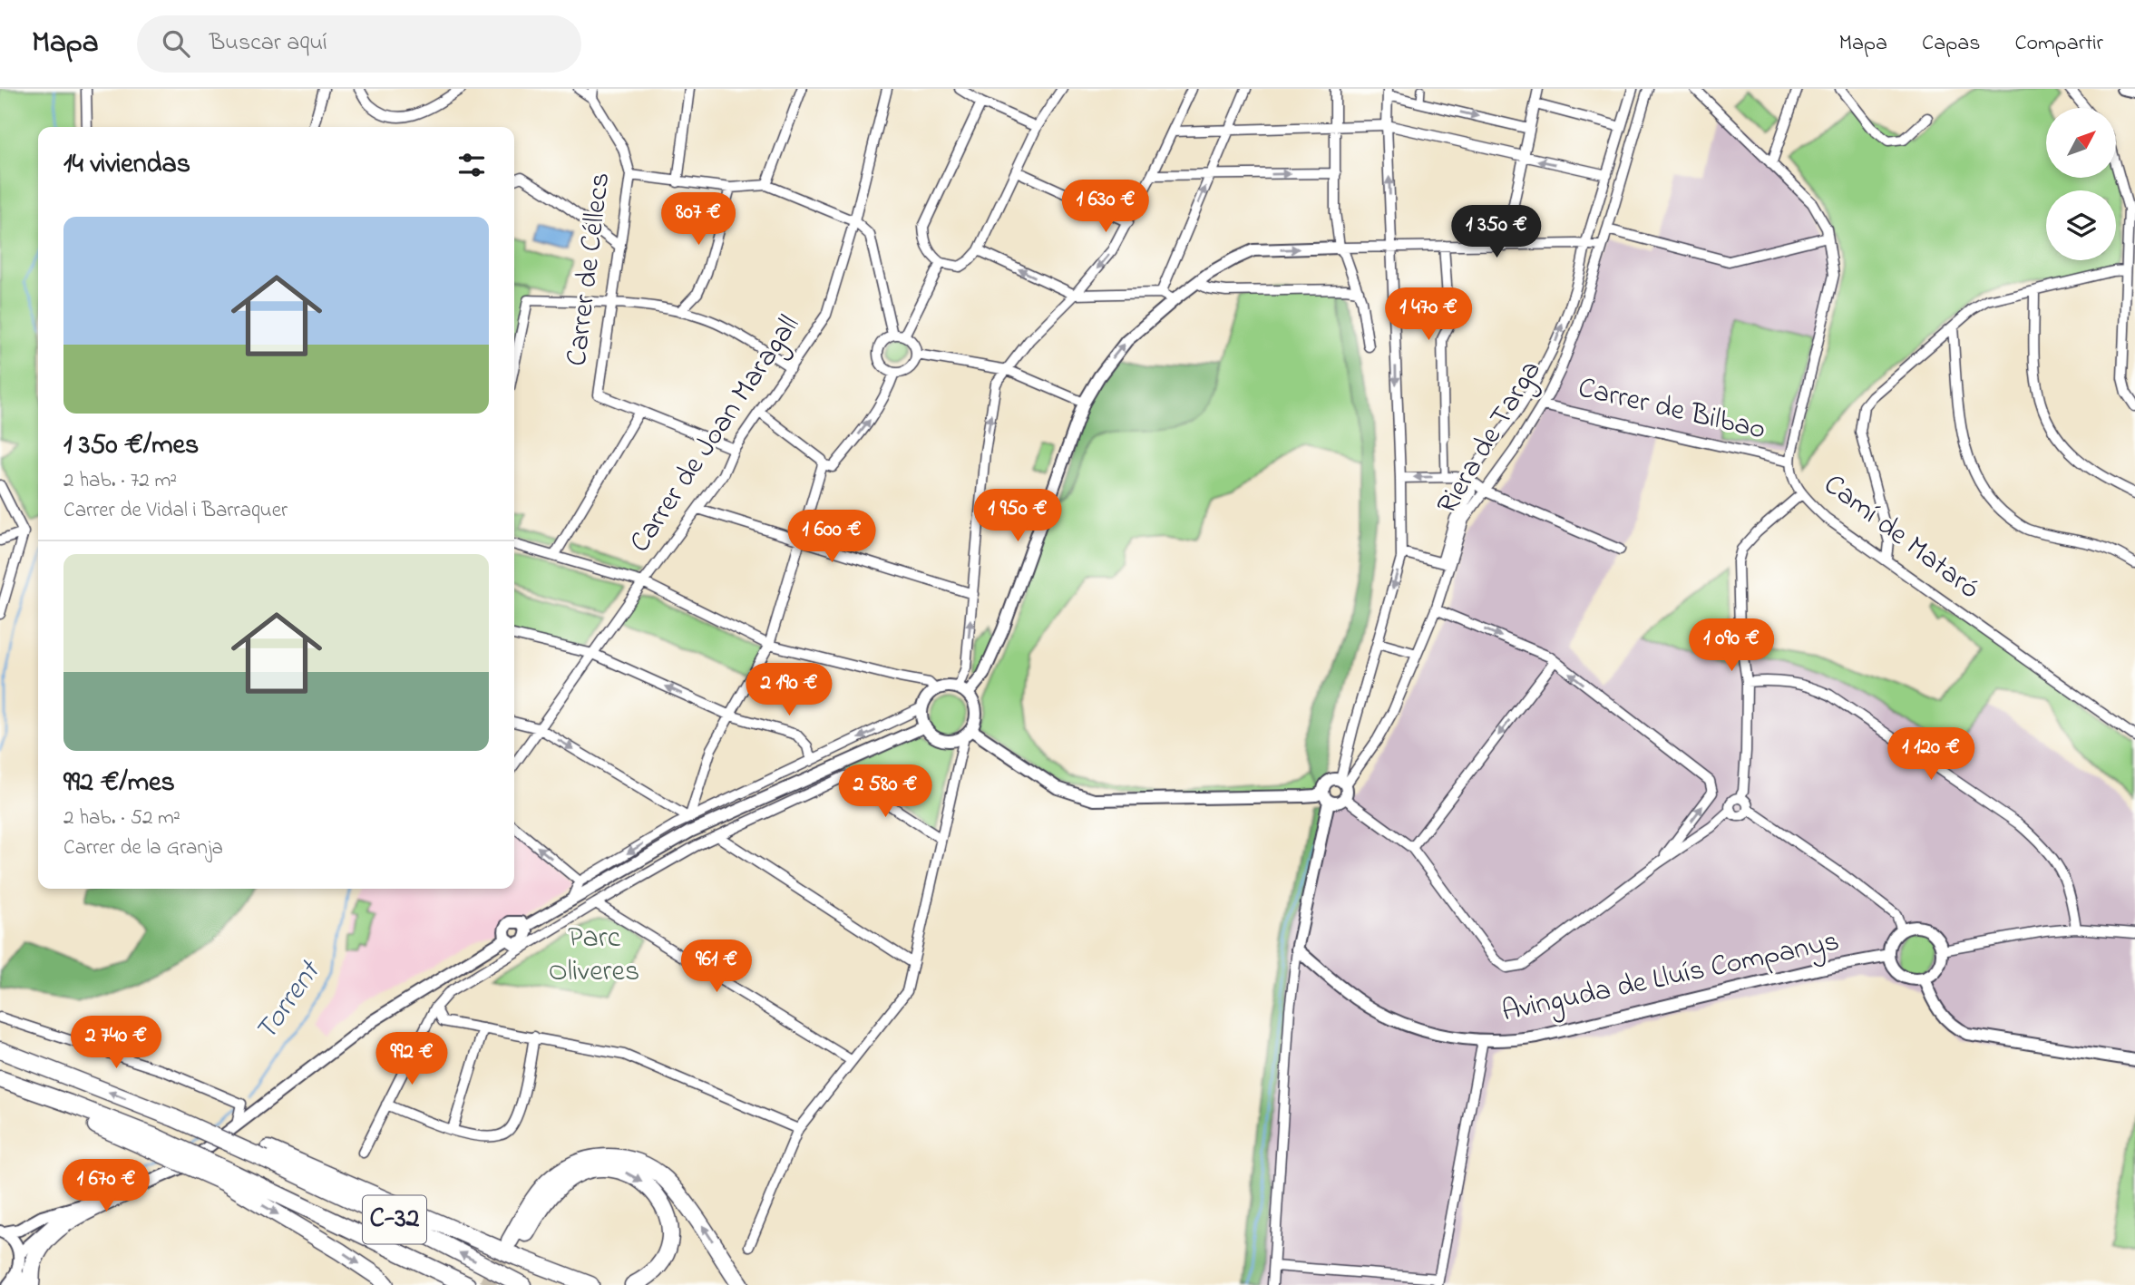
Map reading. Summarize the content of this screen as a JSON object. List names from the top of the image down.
{
  "streets": {
    "highway": ["C-32"],
    "street": [
      "Carrer de Céllecs",
      "Carrer de Bilbao",
      "Carrer de Joan Maragall",
      "Riera de Targa",
      "Camí de Mataró",
      "Avinguda de Lluís Companys"
    ]
  },
  "crossings": [
    ["Carrer de Céllecs", "Carrer de Joan Maragall"],
    ["Carrer de Bilbao", "Riera de Targa"],
    ["Carrer de Bilbao", "Camí de Mataró"]
  ],
  "water": ["Torrent"],
  "parks": ["Parc Oliveres"],
  "north": "top right",
  "page": {
    "header": "Mapa",
    "search": "Buscar aquí",
    "nav": ["Mapa", "Capas", "Compartir"],
    "heading": "14 viviendas",
    "price": [
      "1 630 €",
      "807 €",
      "1 350 €",
      "1 470 €",
      "1 950 €",
      "1 600 €",
      "1 090 €",
      "2 190 €",
      "1 120 €",
      "2 580 €",
      "961 €",
      "2 740 €",
      "992 €",
      "1 670 €"
    ],
    "list": [
      {
        "name": "1 350 €/mes",
        "note": "2 hab. · 72 m² · Carrer de Vidal i Barraquer"
      },
      {
        "name": "992 €/mes",
        "note": "2 hab. · 52 m² · Carrer de la Granja"
      }
    ]
  }
}
